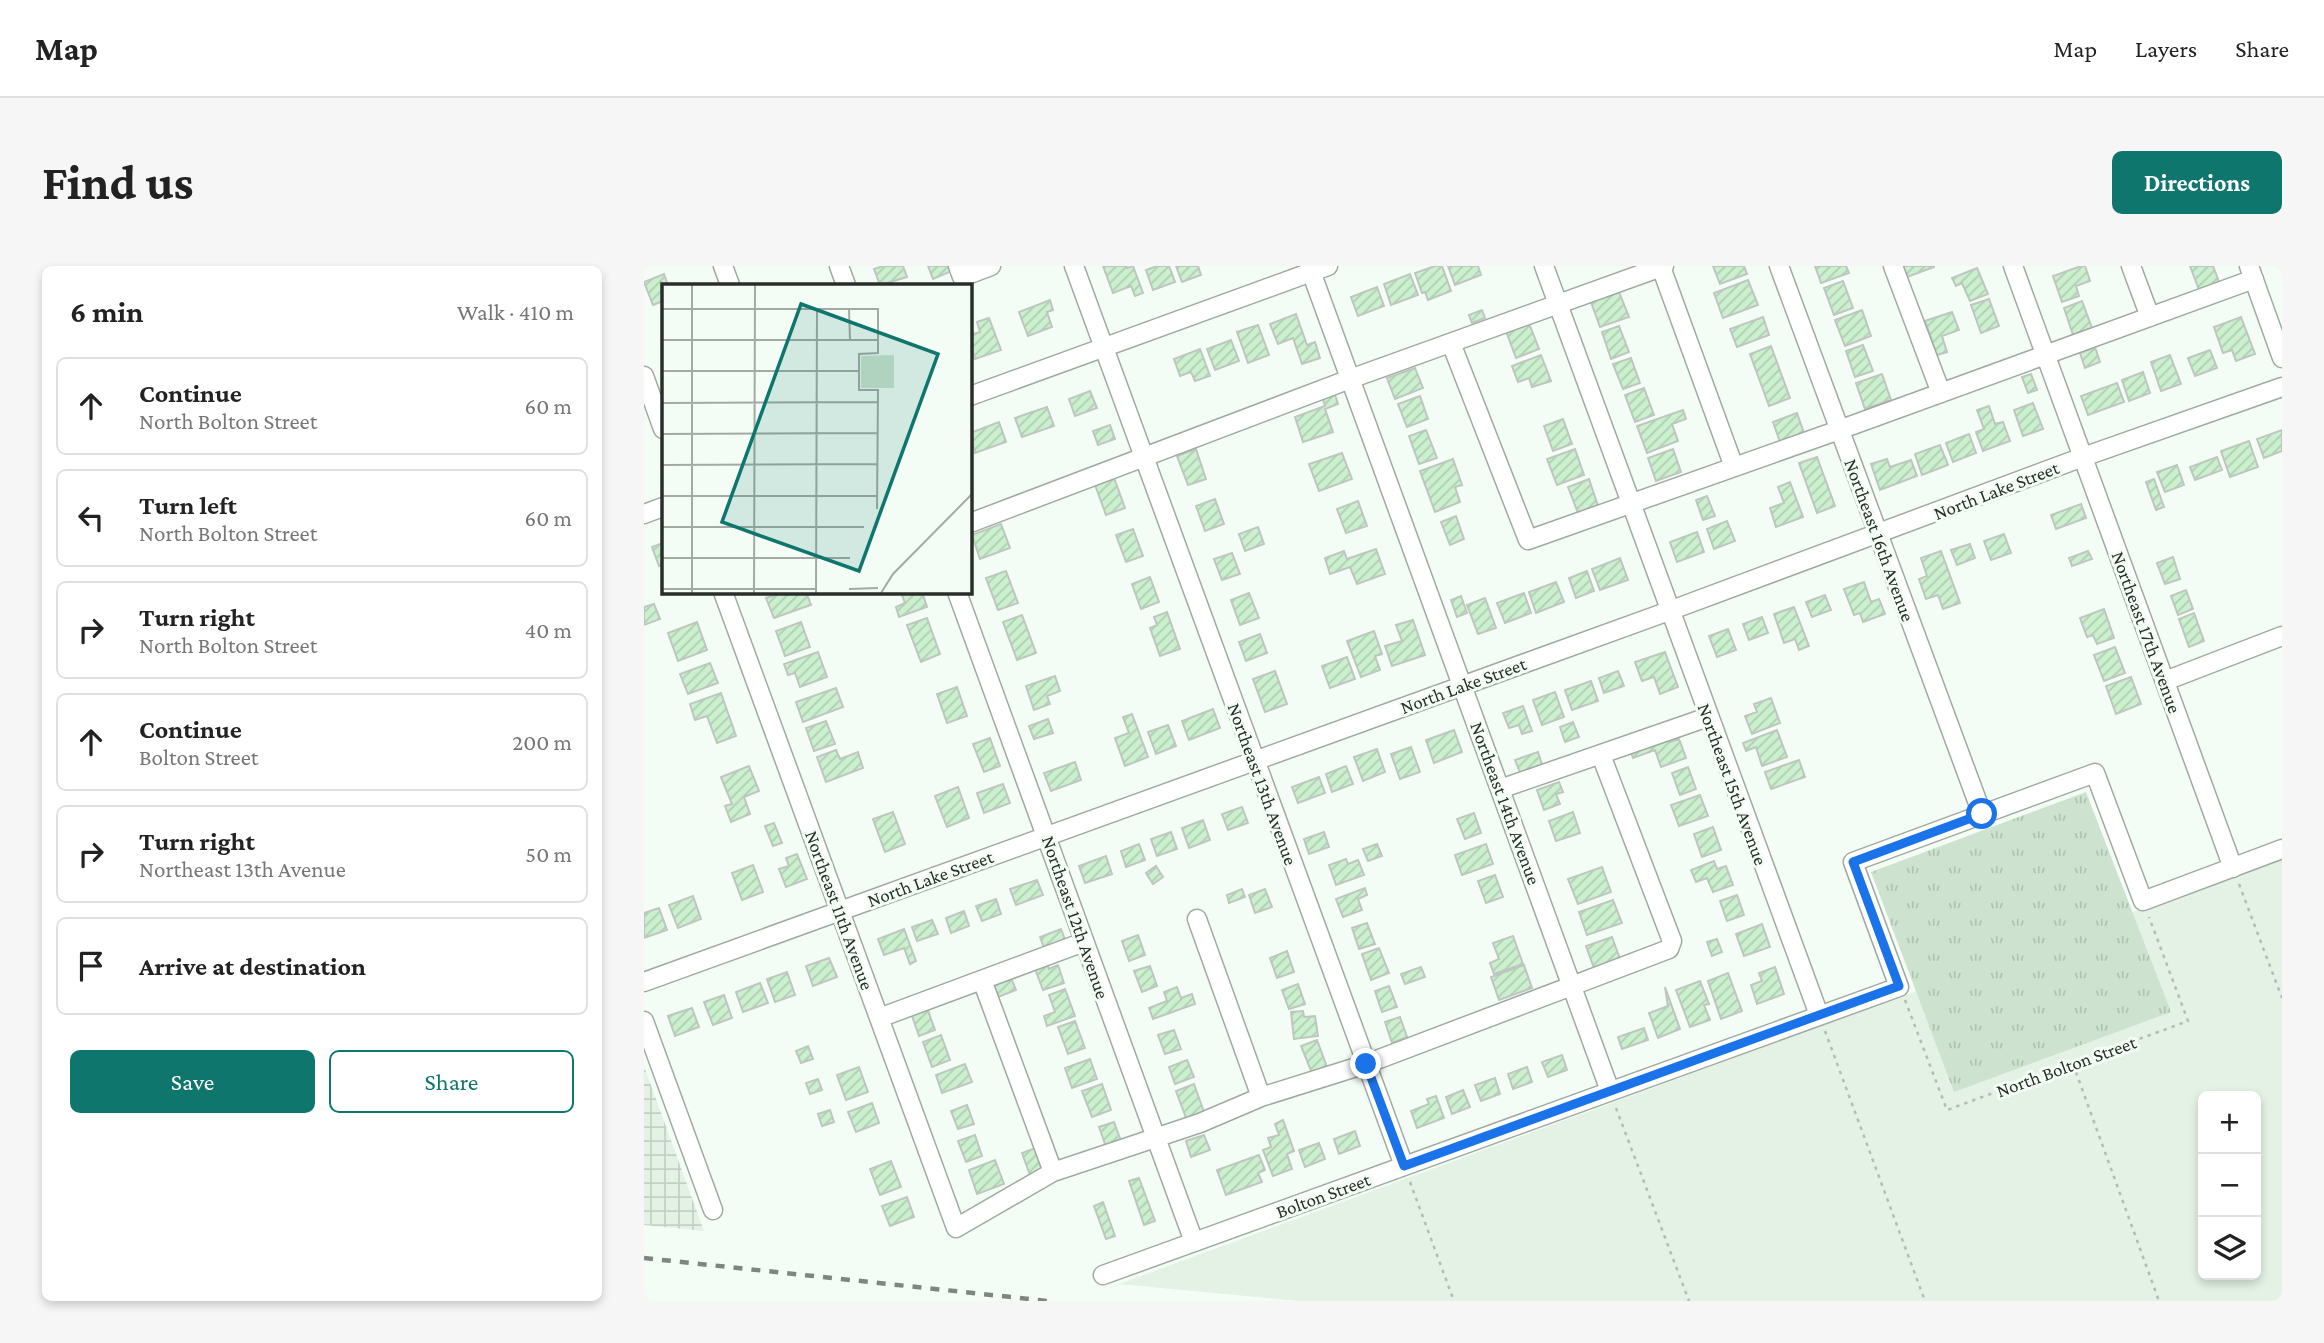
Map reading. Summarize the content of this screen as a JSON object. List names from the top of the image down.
{
  "streets": {
    "street": [
      "North Lake Street",
      "Northeast 16th Avenue",
      "Northeast 17th Avenue",
      "Northeast 13th Avenue",
      "Northeast 15th Avenue",
      "Northeast 14th Avenue",
      "Northeast 11th Avenue",
      "Northeast 12th Avenue",
      "Bolton Street"
    ],
    "path": ["North Bolton Street"]
  },
  "crossings": [
    ["North Lake Street", "Northeast 16th Avenue"],
    ["North Lake Street", "Northeast 17th Avenue"],
    ["North Lake Street", "Northeast 13th Avenue"],
    ["North Lake Street", "Northeast 15th Avenue"],
    ["North Lake Street", "Northeast 14th Avenue"],
    ["North Lake Street", "Northeast 11th Avenue"],
    ["North Lake Street", "Northeast 12th Avenue"],
    ["Northeast 13th Avenue", "Bolton Street"],
    ["Northeast 15th Avenue", "Bolton Street"],
    ["Northeast 14th Avenue", "Bolton Street"],
    ["Northeast 12th Avenue", "Bolton Street"]
  ],
  "page": {
    "header": "Map",
    "nav": ["Map", "Layers", "Share"],
    "buttons": [
      "Directions",
      ["Save", "Share"]
    ],
    "title": "Find us",
    "heading": ["6 min", "Walk · 410 m"],
    "list": [
      ["Continue", "North Bolton Street", "60 m"],
      ["Turn left", "North Bolton Street", "60 m"],
      ["Turn right", "North Bolton Street", "40 m"],
      ["Continue", "Bolton Street", "200 m"],
      ["Turn right", "Northeast 13th Avenue", "50 m"],
      "Arrive at destination"
    ],
    "map_buttons": ["+", "−"]
  }
}
